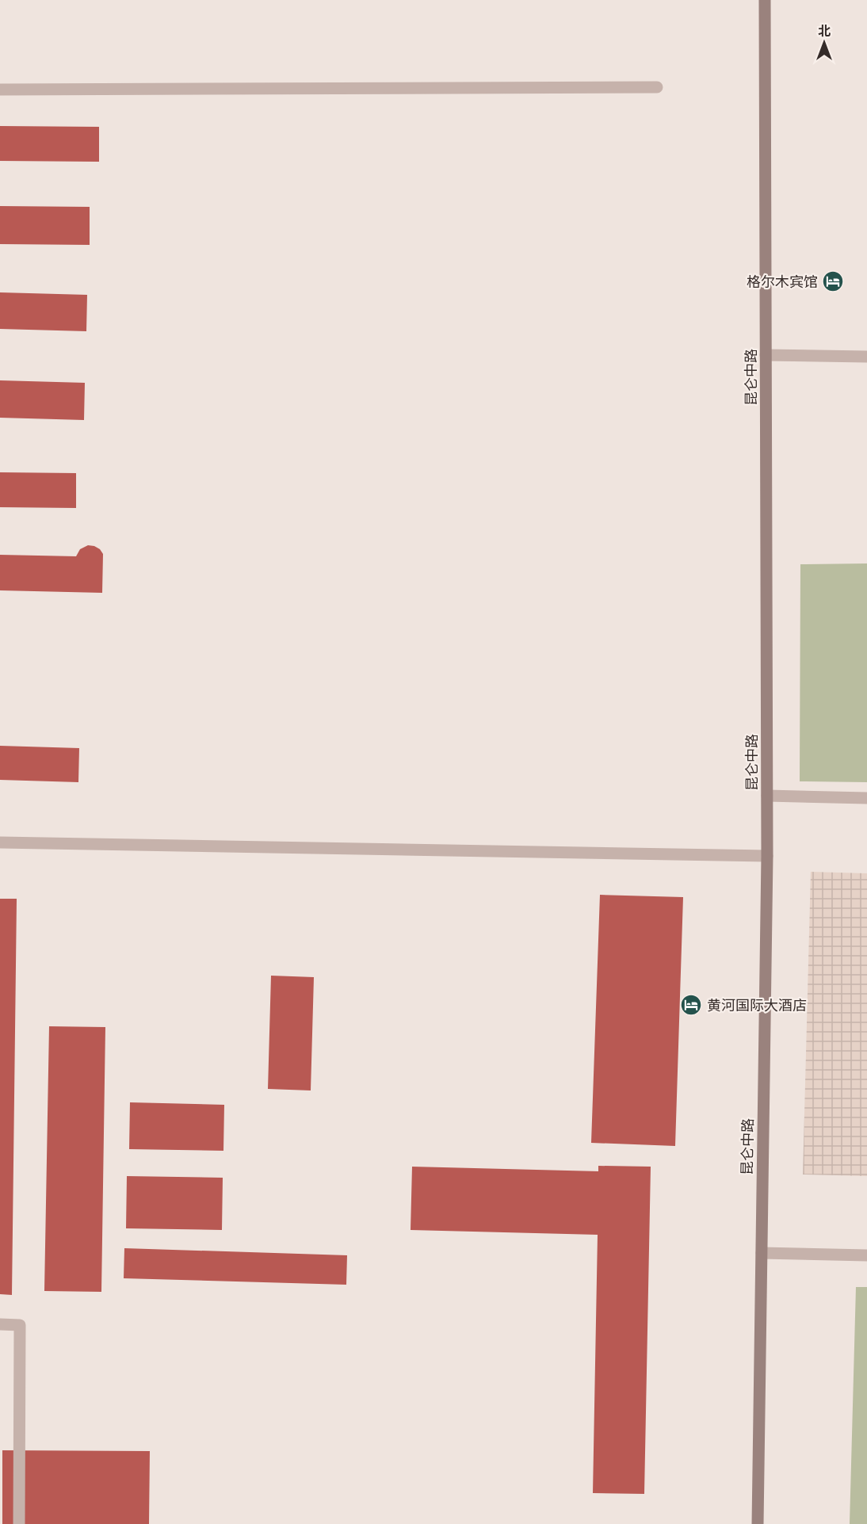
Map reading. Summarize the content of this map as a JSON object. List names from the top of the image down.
{
  "streets": {
    "main road": ["昆仑中路"]
  },
  "places": {
    "hotel": ["格尔木宾馆", "黄河国际大酒店"]
  },
  "north": "top"
}
